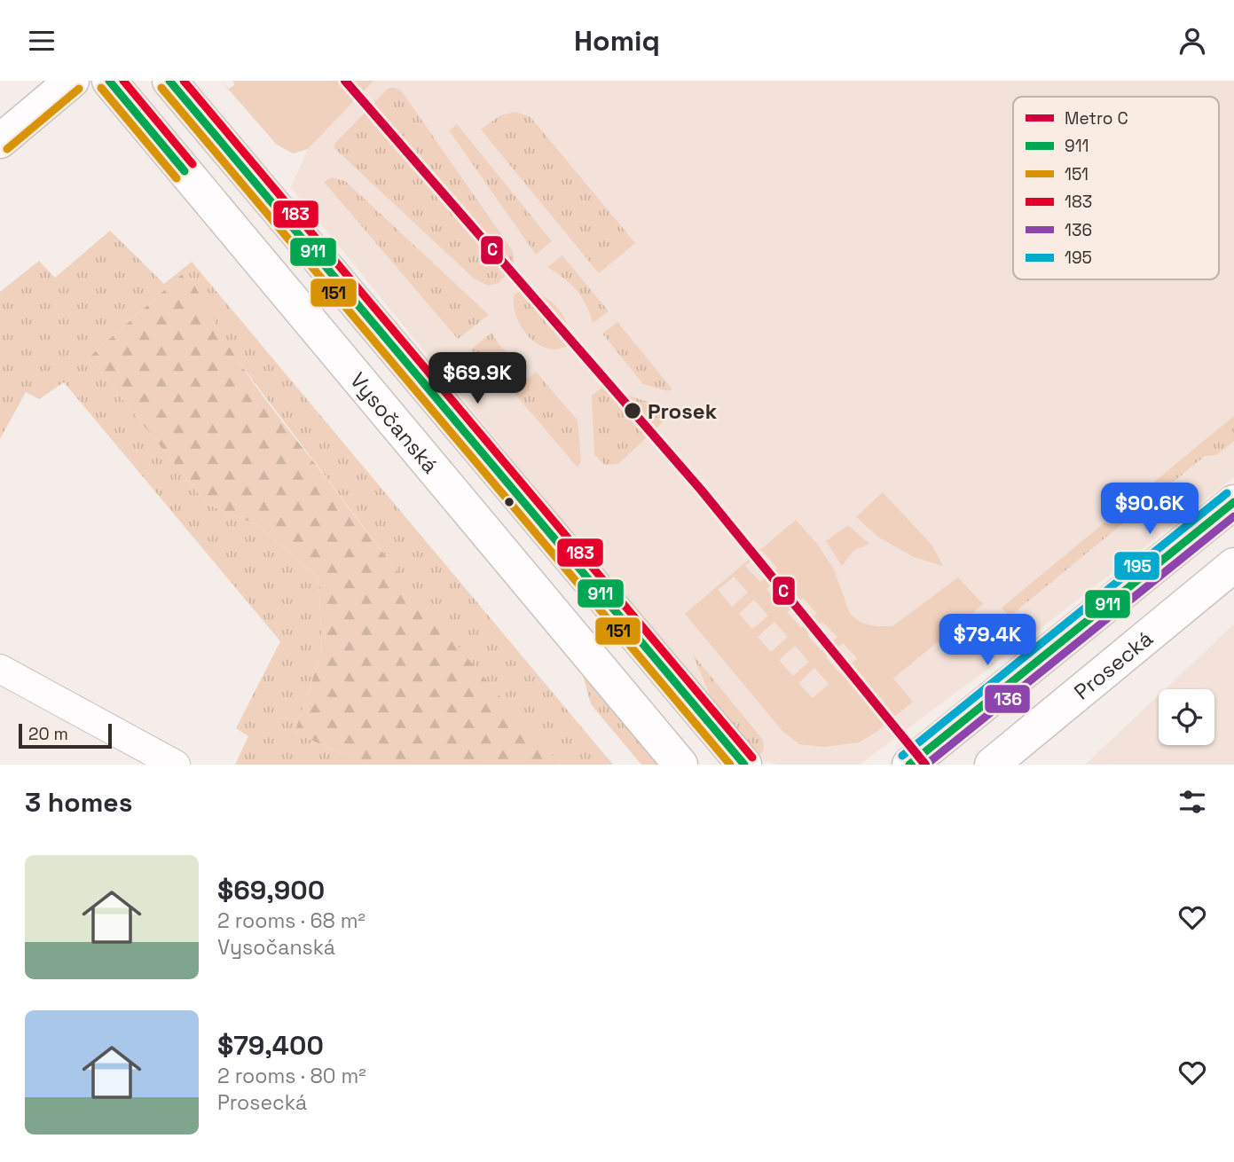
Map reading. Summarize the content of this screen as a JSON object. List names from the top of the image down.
{
  "streets": {
    "main road": ["Vysočanská", "Prosecká"]
  },
  "places": ["Prosek"],
  "lines": [
    "metro line C",
    "transit line 911",
    "transit line 183",
    "transit line 151",
    "transit line 195",
    "transit line 136"
  ],
  "legend": [
    "Metro C",
    "911",
    "151",
    "183",
    "136",
    "195"
  ],
  "scale_bar": "20 m",
  "page": {
    "header": "Homiq",
    "price": ["$69.9K", "$90.6K", "$79.4K"],
    "scale": "20 m",
    "heading": "3 homes",
    "list": [
      {
        "name": "$69,900",
        "note": "2 rooms · 68 m² · Vysočanská"
      },
      {
        "name": "$79,400",
        "note": "2 rooms · 80 m² · Prosecká"
      }
    ]
  }
}
